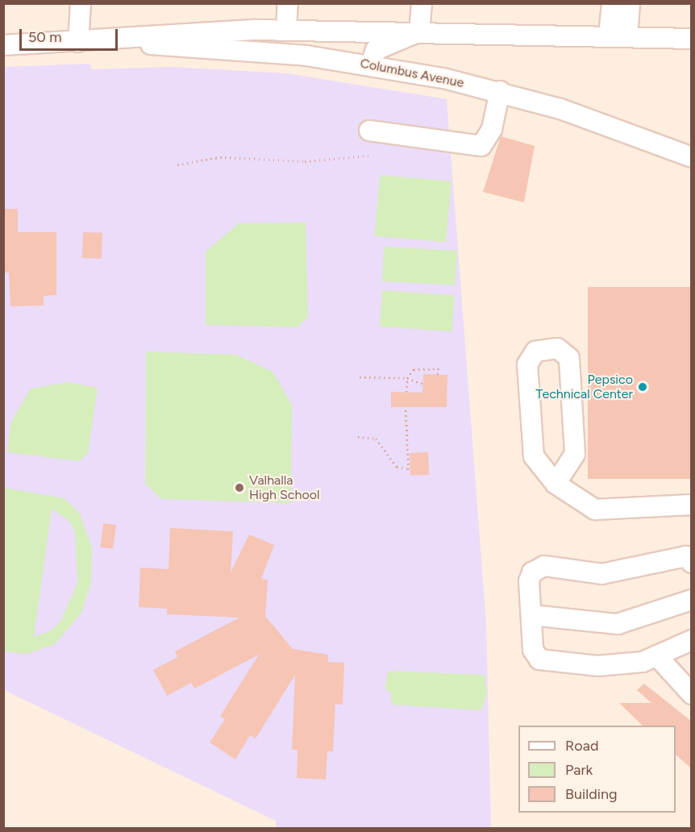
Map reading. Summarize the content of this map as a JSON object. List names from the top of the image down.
{
  "streets": {
    "street": ["Columbus Avenue"]
  },
  "places": ["Pepsico Technical Center", "Valhalla High School"],
  "legend": ["Road", "Park", "Building"],
  "scale_bar": "50 m"
}
